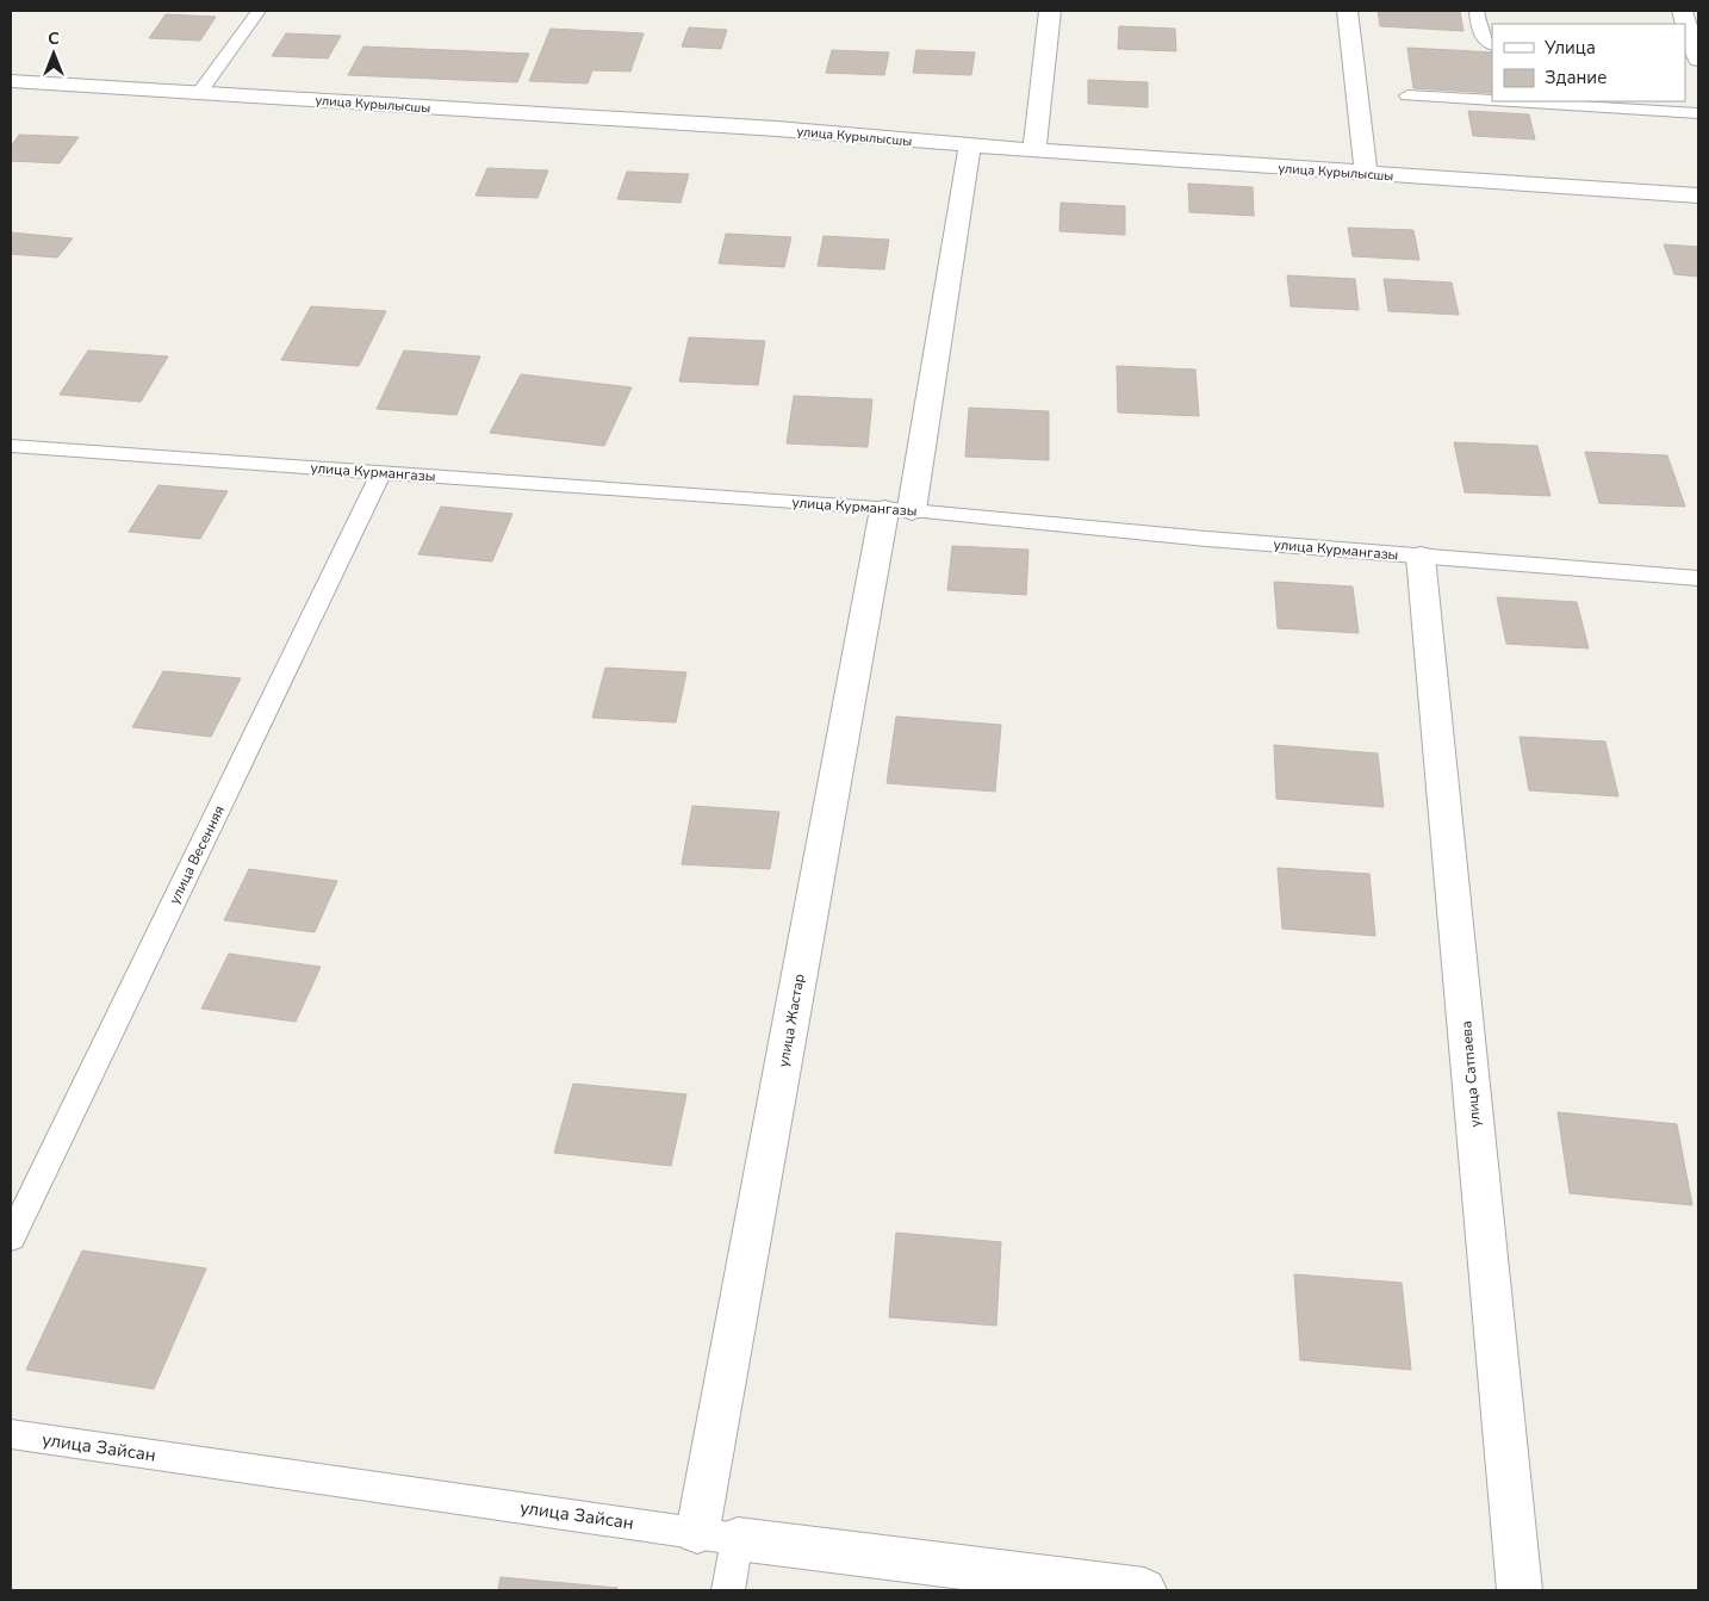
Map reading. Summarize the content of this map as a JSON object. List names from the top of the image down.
{
  "streets": {
    "street": [
      "улица Курылысшы",
      "улица Жастар",
      "улица Сатпаева",
      "улица Зайсан"
    ],
    "lane": ["улица Курмангазы", "улица Весенняя"]
  },
  "crossings": [
    ["улица Курылысшы", "улица Жастар"],
    ["улица Курмангазы", "улица Весенняя"],
    ["улица Курмангазы", "улица Жастар"],
    ["улица Курмангазы", "улица Сатпаева"],
    ["улица Жастар", "улица Зайсан"]
  ],
  "legend": ["Улица", "Здание"],
  "north": "top"
}
